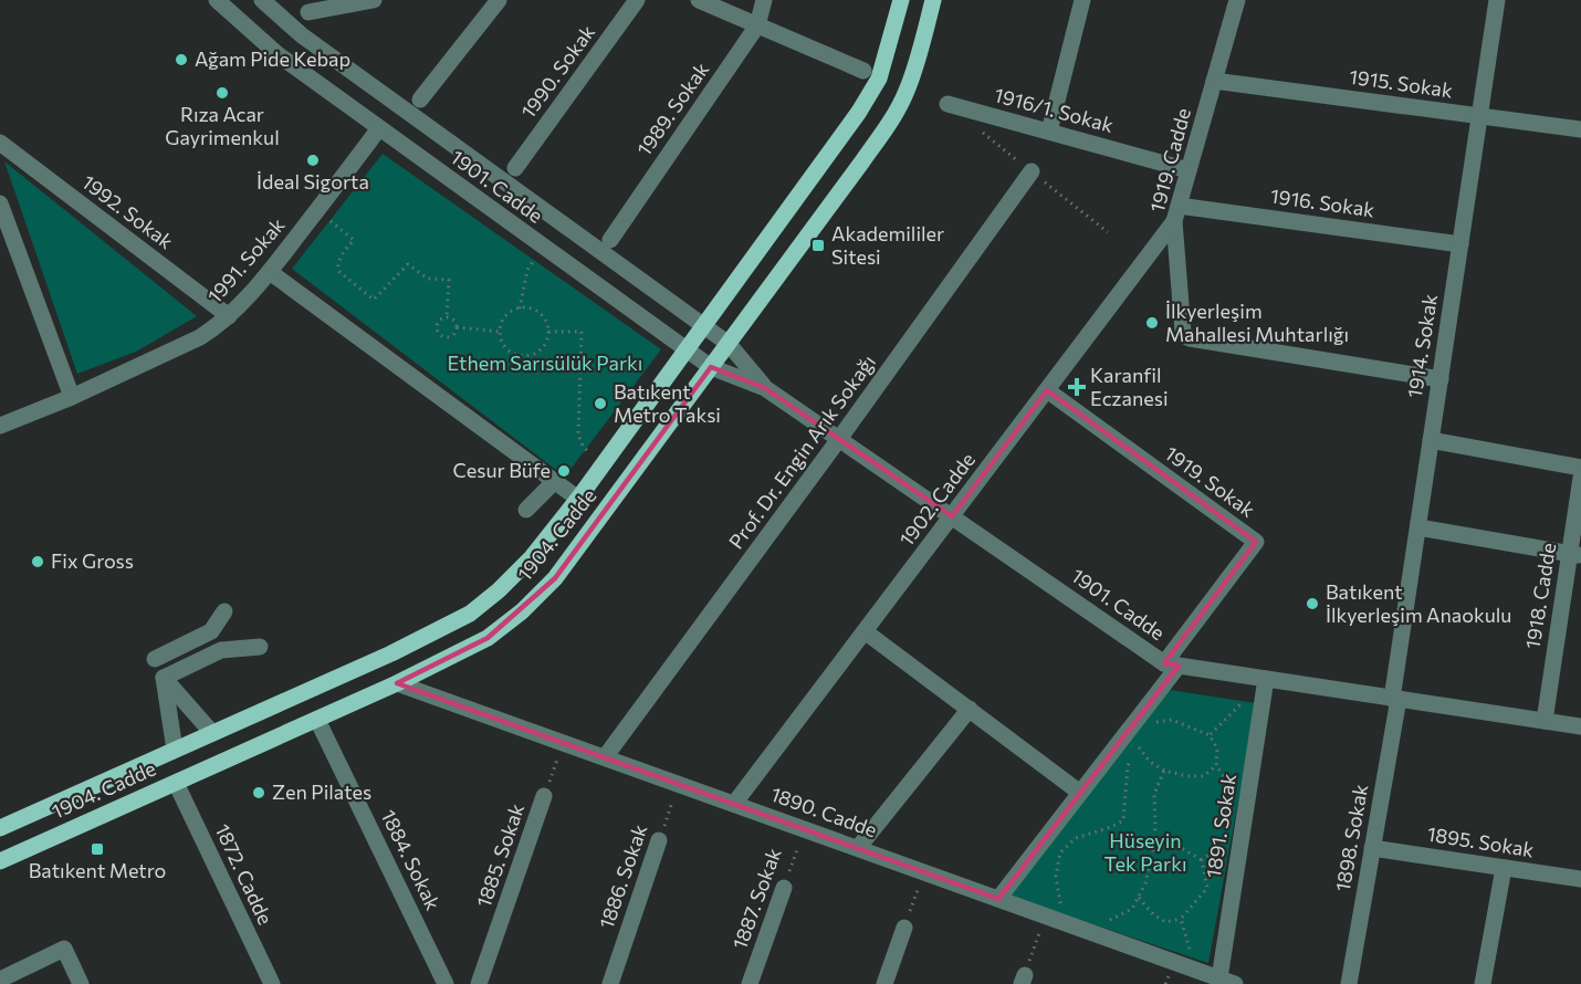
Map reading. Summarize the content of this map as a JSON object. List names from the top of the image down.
{
  "streets": {
    "main road": ["1904. Cadde"],
    "street": [
      "1990. Sokak",
      "1915. Sokak",
      "1989. Sokak",
      "1916/1. Sokak",
      "1919. Cadde",
      "1901. Cadde",
      "1916. Sokak",
      "1992. Sokak",
      "1991. Sokak",
      "1914. Sokak",
      "Prof. Dr. Engin Arık Sokağı",
      "1919. Sokak",
      "1902. Cadde",
      "1918. Cadde",
      "1890. Cadde",
      "1891. Sokak",
      "1898. Sokak",
      "1895. Sokak",
      "1885. Sokak",
      "1884. Sokak",
      "1872. Cadde",
      "1886. Sokak",
      "1887. Sokak"
    ]
  },
  "crossings": [
    ["1915. Sokak", "1919. Cadde"],
    ["1915. Sokak", "1914. Sokak"],
    ["1916/1. Sokak", "1919. Cadde"],
    ["1919. Cadde", "1916. Sokak"],
    ["1919. Cadde", "1914. Sokak"],
    ["1919. Cadde", "1902. Cadde"],
    ["1901. Cadde", "1991. Sokak"],
    ["1901. Cadde", "1914. Sokak"],
    ["1901. Cadde", "Prof. Dr. Engin Arık Sokağı"],
    ["1901. Cadde", "1919. Sokak"],
    ["1901. Cadde", "1902. Cadde"],
    ["1901. Cadde", "1904. Cadde"],
    ["1901. Cadde", "1918. Cadde"],
    ["1901. Cadde", "1891. Sokak"],
    ["1901. Cadde", "1898. Sokak"],
    ["1916. Sokak", "1914. Sokak"],
    ["1916. Sokak", "1902. Cadde"],
    ["1992. Sokak", "1991. Sokak"],
    ["1914. Sokak", "1898. Sokak"],
    ["Prof. Dr. Engin Arık Sokağı", "1890. Cadde"],
    ["1919. Sokak", "1902. Cadde"],
    ["1902. Cadde", "1890. Cadde"],
    ["1904. Cadde", "1890. Cadde"],
    ["1904. Cadde", "1884. Sokak"],
    ["1904. Cadde", "1872. Cadde"],
    ["1890. Cadde", "1891. Sokak"],
    ["1890. Cadde", "1885. Sokak"],
    ["1890. Cadde", "1886. Sokak"],
    ["1890. Cadde", "1887. Sokak"],
    ["1898. Sokak", "1895. Sokak"]
  ],
  "parks": ["Ethem Sarısülük Parkı", "Hüseyin Tek Parkı"],
  "places": {
    "other": [
      "Ağam Pide Kebap",
      "Rıza Acar Gayrimenkul",
      "İdeal Sigorta",
      "İlkyerleşim Mahallesi Muhtarlığı",
      "Batıkent Metro Taksi",
      "Cesur Büfe",
      "Fix Gross",
      "Batıkent İlkyerleşim Anaokulu",
      "Zen Pilates"
    ],
    "transit": ["Akademililer Sitesi", "Batıkent Metro"],
    "health": ["Karanfil Eczanesi"]
  }
}
